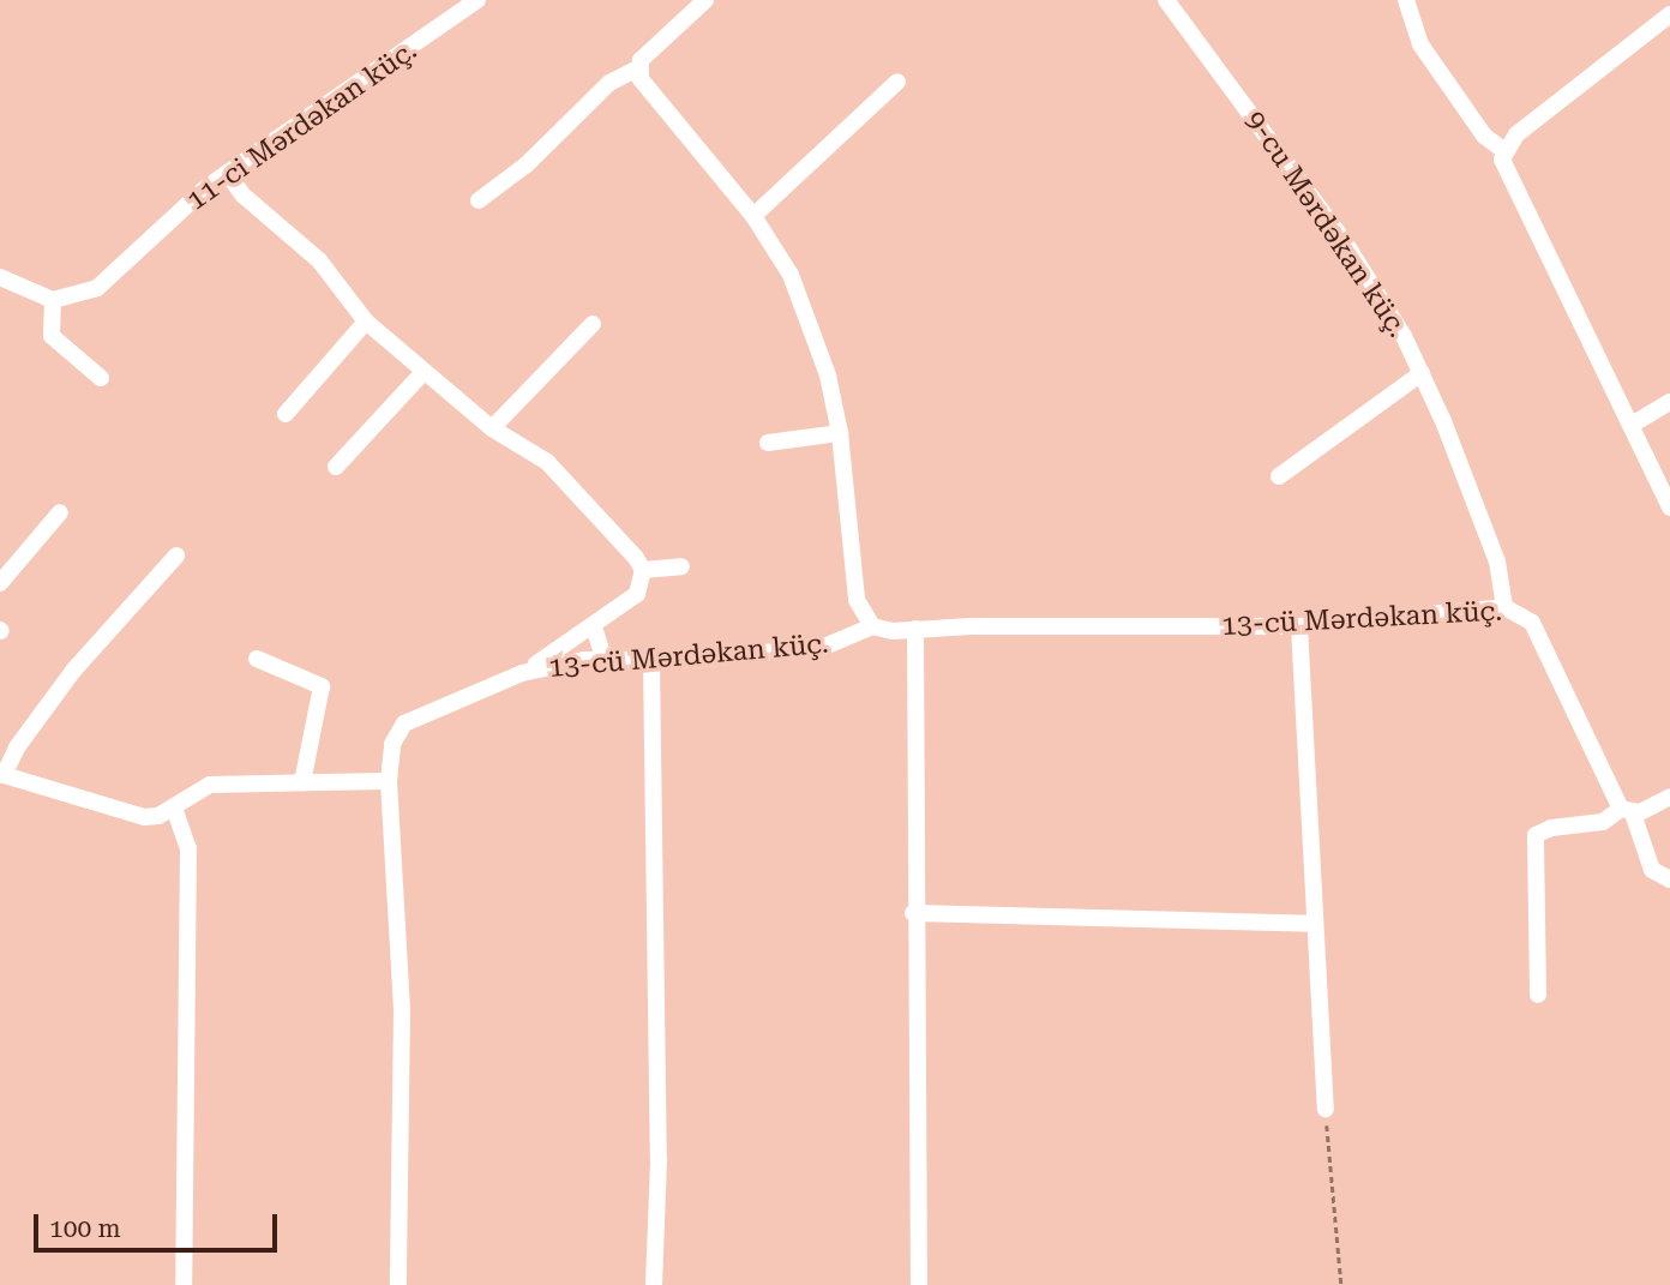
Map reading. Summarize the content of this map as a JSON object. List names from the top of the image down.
{
  "streets": {
    "street": ["11-ci Mərdəkan küç.", "9-cu Mərdəkan küç.", "13-cü Mərdəkan küç."]
  },
  "crossings": [
    ["9-cu Mərdəkan küç.", "13-cü Mərdəkan küç."]
  ],
  "scale_bar": "100 m"
}
